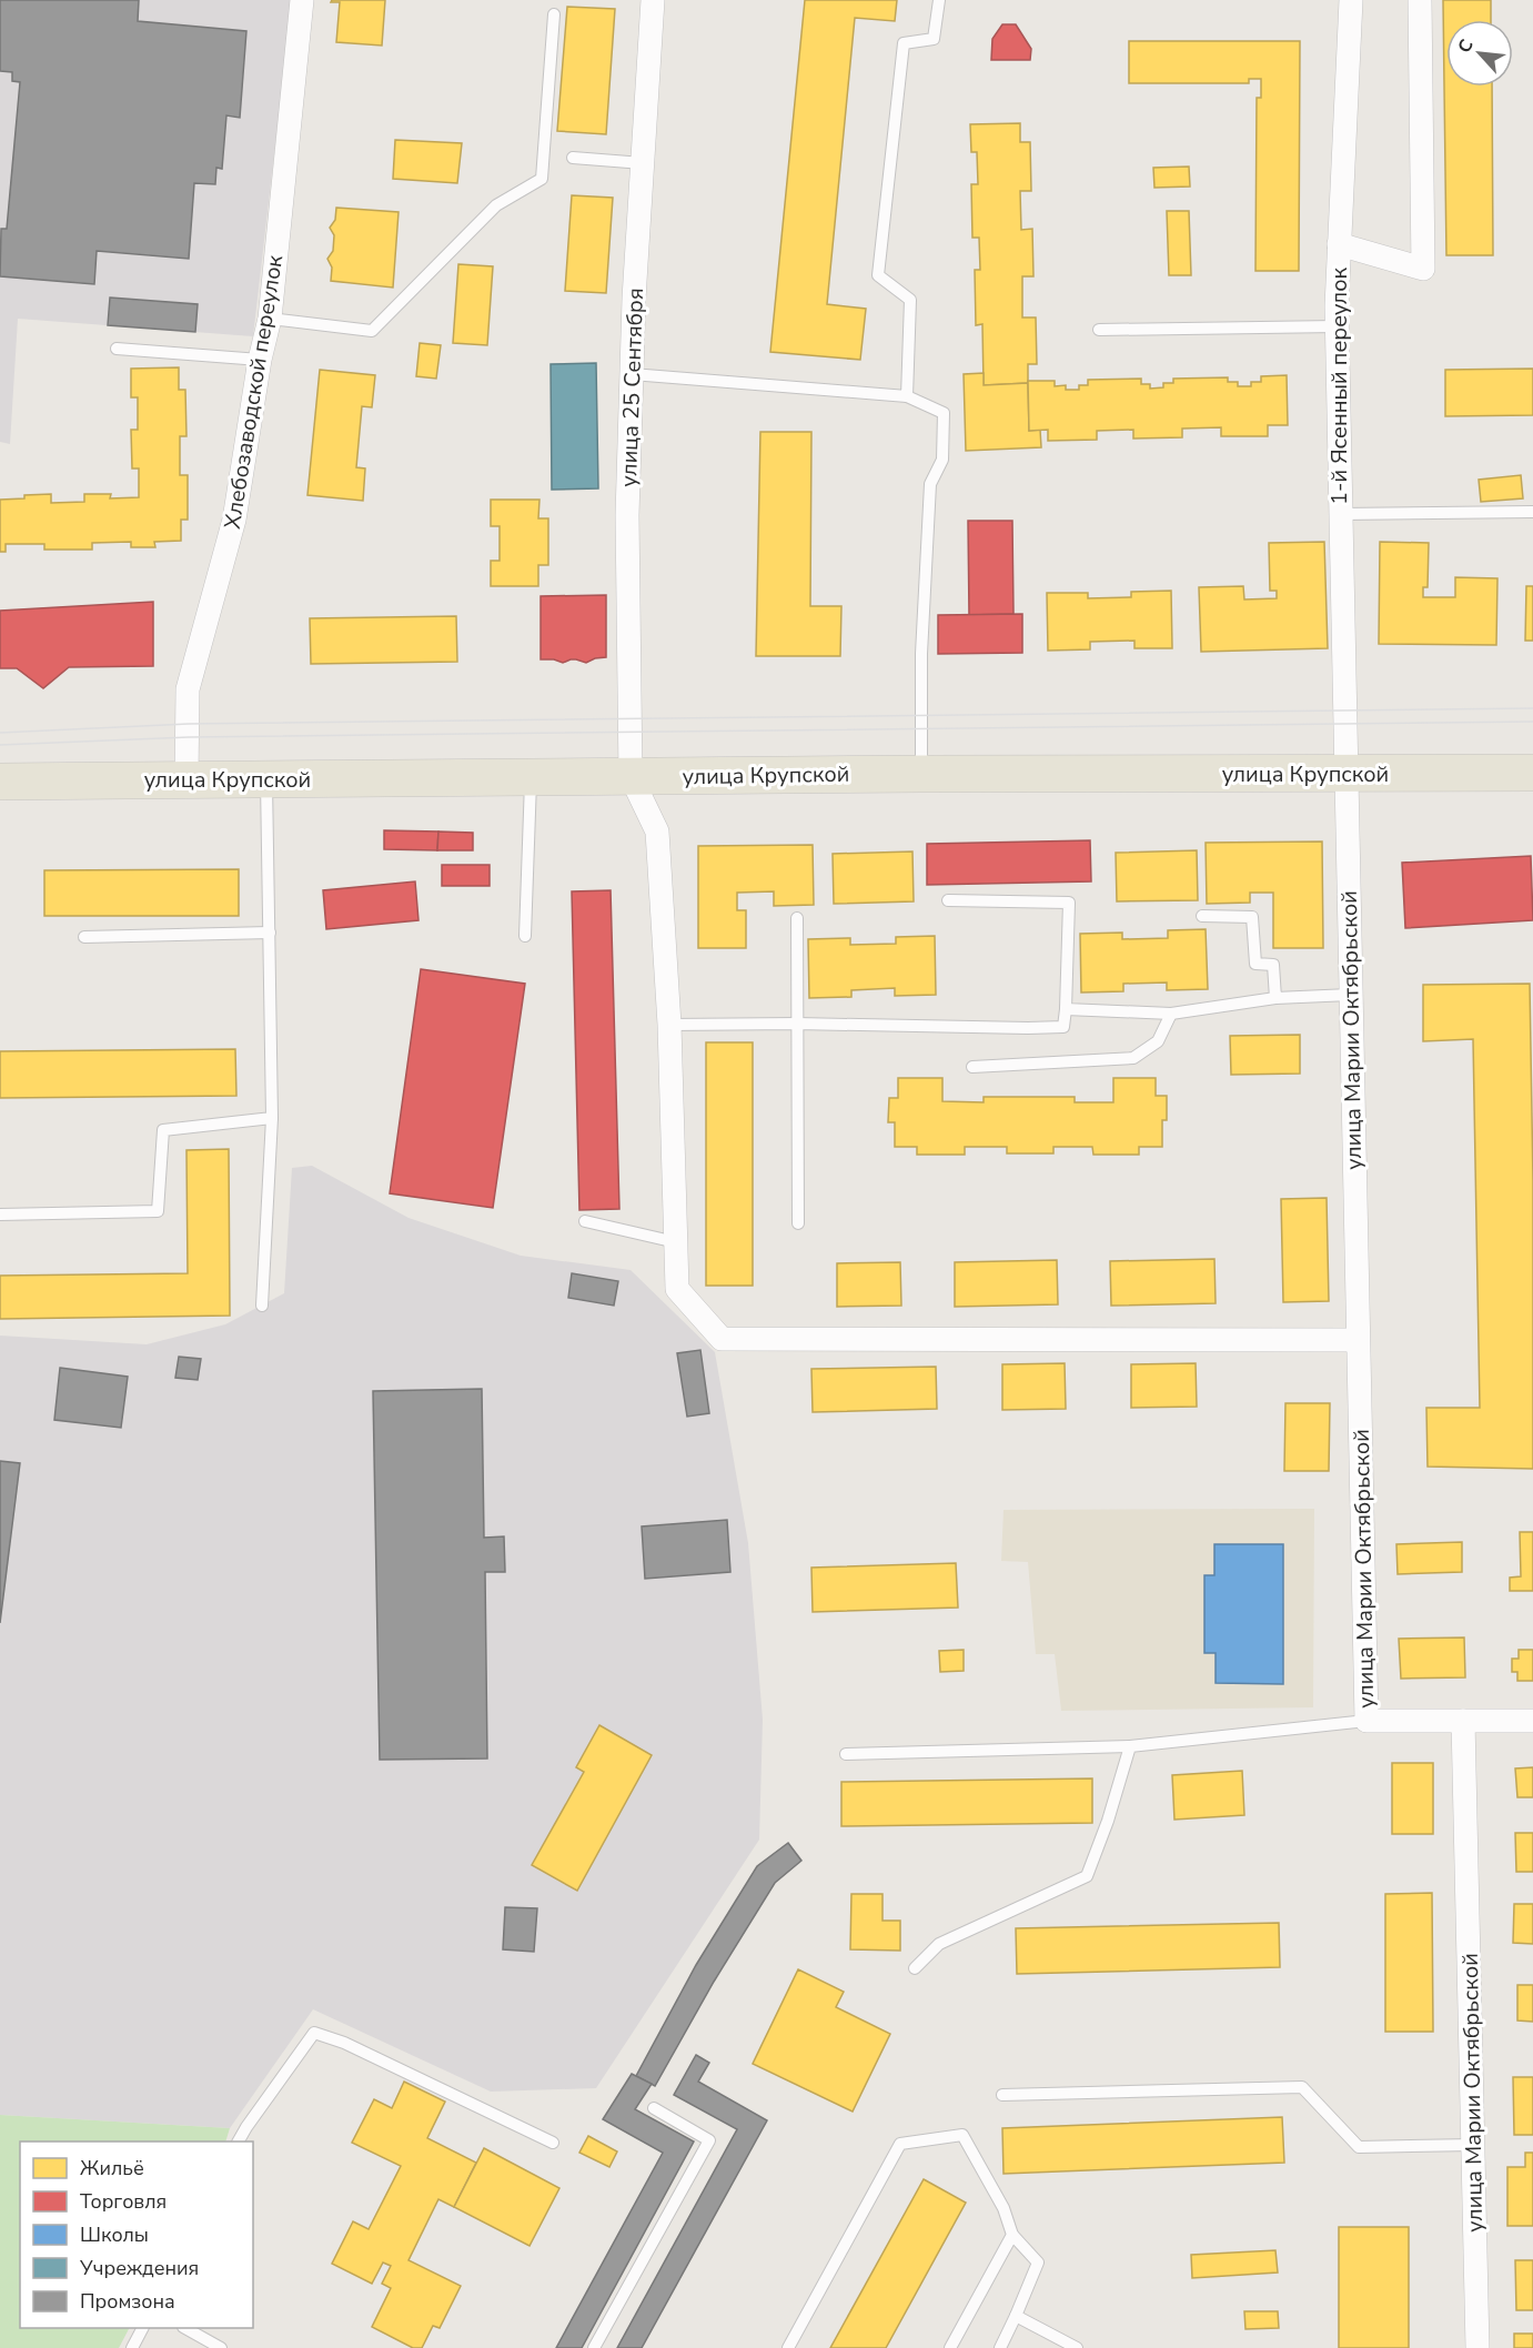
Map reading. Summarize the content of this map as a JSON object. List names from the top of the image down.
{
  "streets": {
    "main road": ["улица Крупской"],
    "street": [
      "1-й Ясенный переулок",
      "улица 25 Сентября",
      "Хлебозаводской переулок",
      "улица Марии Октябрьской"
    ]
  },
  "crossings": [
    ["1-й Ясенный переулок", "улица Крупской"],
    ["1-й Ясенный переулок", "улица Марии Октябрьской"],
    ["улица 25 Сентября", "улица Крупской"],
    ["Хлебозаводской переулок", "улица Крупской"],
    ["улица Крупской", "улица Марии Октябрьской"]
  ],
  "legend": [
    "Жильё",
    "Торговля",
    "Школы",
    "Учреждения",
    "Промзона"
  ],
  "north": "top left"
}
